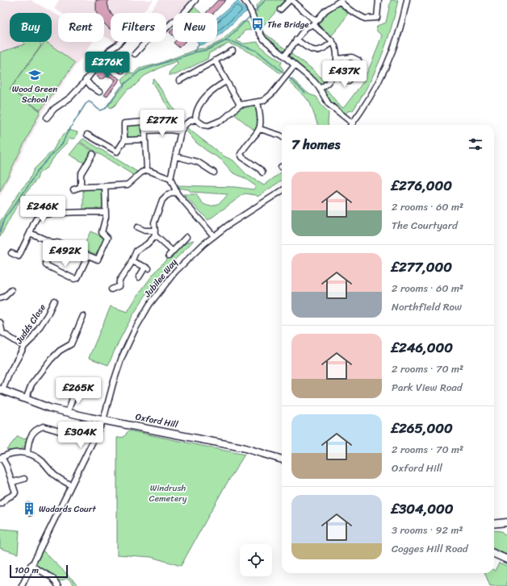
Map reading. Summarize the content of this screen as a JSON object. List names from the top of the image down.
{
  "streets": {
    "main road": ["Oxford Hill"],
    "street": ["Jubilee Way", "Judds Close"]
  },
  "crossings": [
    ["Jubilee Way", "Oxford Hill"],
    ["Judds Close", "Oxford Hill"]
  ],
  "parks": ["Windrush Cemetery"],
  "places": {
    "bus stop": ["The Bridge"],
    "school or university": ["Wood Green School"],
    "building": ["Wadards Court"]
  },
  "scale_bar": "100 m",
  "page": {
    "chip": [
      "Buy",
      "Rent",
      "Filters",
      "New"
    ],
    "price": [
      "£276K",
      "£437K",
      "£277K",
      "£246K",
      "£492K",
      "£265K",
      "£304K"
    ],
    "heading": "7 homes",
    "list": [
      {
        "name": "£276,000",
        "note": "2 rooms · 60 m² · The Courtyard"
      },
      {
        "name": "£277,000",
        "note": "2 rooms · 60 m² · Northfield Row"
      },
      {
        "name": "£246,000",
        "note": "2 rooms · 70 m² · Park View Road"
      },
      {
        "name": "£265,000",
        "note": "2 rooms · 70 m² · Oxford Hill"
      },
      {
        "name": "£304,000",
        "note": "3 rooms · 92 m² · Cogges Hill Road"
      }
    ],
    "scale": "100 m"
  }
}
